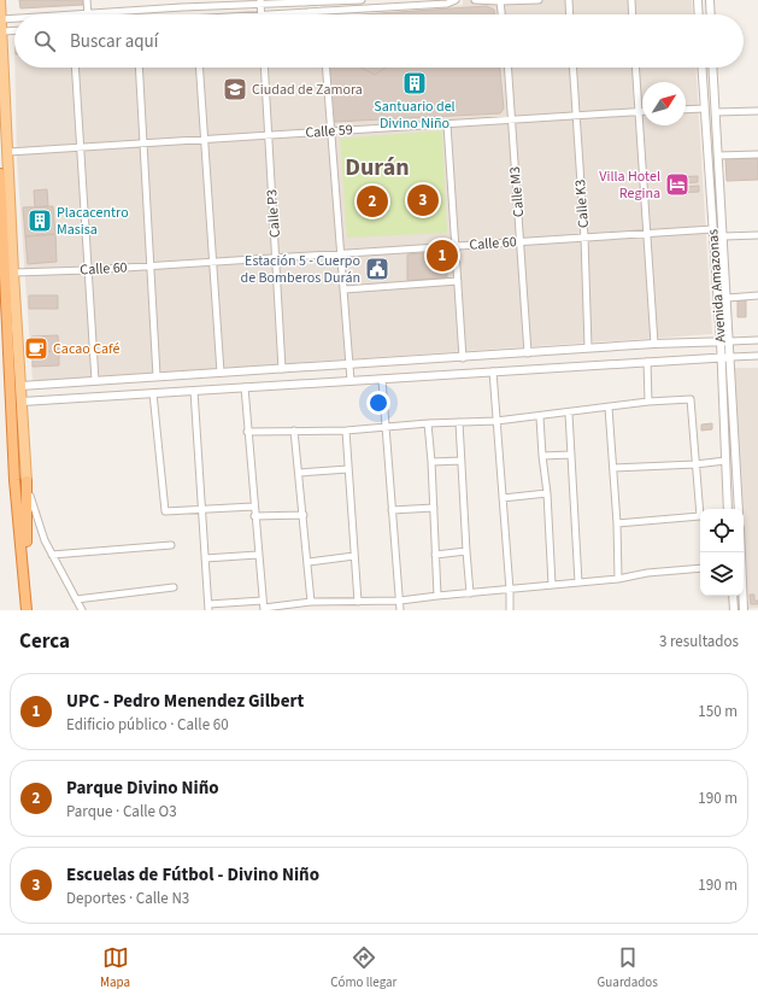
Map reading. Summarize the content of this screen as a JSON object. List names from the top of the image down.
{
  "streets": {
    "street": [
      "Calle 59",
      "Calle M3",
      "Calle K3",
      "Calle P3",
      "Calle 60",
      "Avenida Amazonas"
    ]
  },
  "crossings": [
    ["Calle 59", "Calle M3"],
    ["Calle 59", "Calle K3"],
    ["Calle 59", "Calle P3"],
    ["Calle M3", "Calle 60"],
    ["Calle K3", "Calle 60"],
    ["Calle P3", "Calle 60"],
    ["Calle 60", "Avenida Amazonas"]
  ],
  "districts": ["Durán"],
  "places": {
    "building": ["Santuario del Divino Niño", "Placacentro Masisa"],
    "school or university": ["Ciudad de Zamora"],
    "hotel": ["Villa Hotel Regina"],
    "public building": ["Estación 5 - Cuerpo de Bomberos Durán"],
    "cafe": ["Cacao Café"]
  },
  "north": "top right",
  "page": {
    "search": "Buscar aquí",
    "pins": ["3", "2", "1"],
    "heading": ["Cerca", "3 resultados"],
    "list": [
      {
        "mark": "1",
        "name": "UPC - Pedro Menendez Gilbert",
        "note": "Edificio público · Calle 60",
        "value": "150 m"
      },
      {
        "mark": "2",
        "name": "Parque Divino Niño",
        "note": "Parque · Calle O3",
        "value": "190 m"
      },
      {
        "mark": "3",
        "name": "Escuelas de Fútbol - Divino Niño",
        "note": "Deportes · Calle N3",
        "value": "190 m"
      }
    ],
    "nav": ["Mapa", "Cómo llegar", "Guardados"]
  }
}
